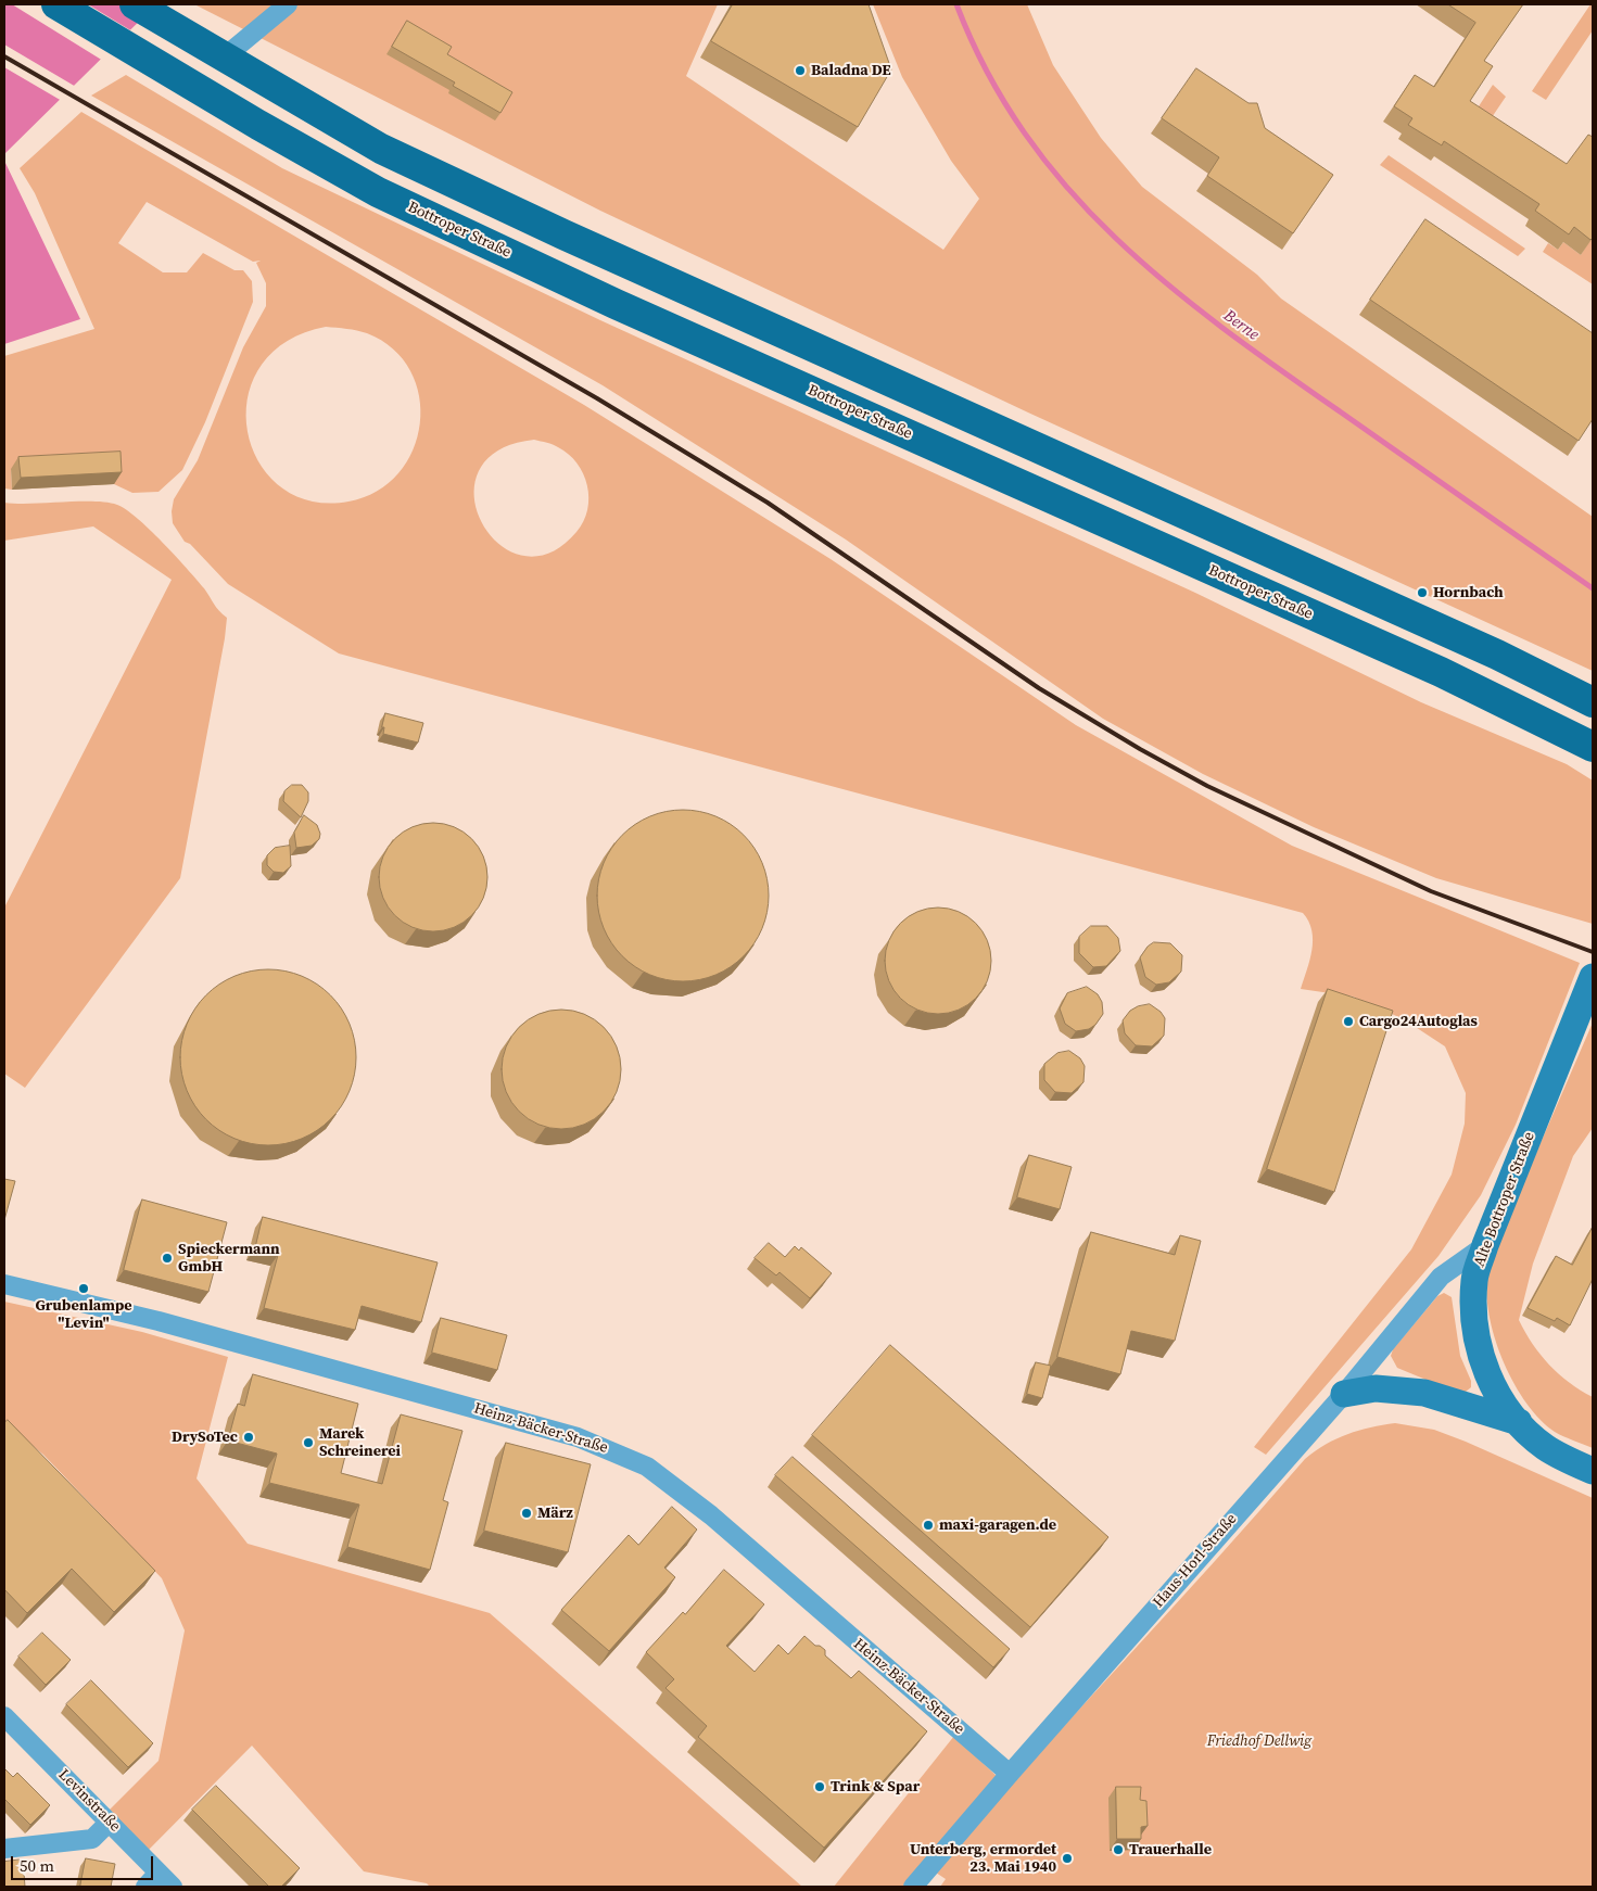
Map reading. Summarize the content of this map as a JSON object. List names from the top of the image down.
{
  "streets": {
    "main road": ["Bottroper Straße"],
    "street": [
      "Alte Bottroper Straße",
      "Heinz-Bäcker-Straße",
      "Haus-Horl-Straße",
      "Levinstraße"
    ]
  },
  "crossings": [
    ["Alte Bottroper Straße", "Haus-Horl-Straße"],
    ["Heinz-Bäcker-Straße", "Haus-Horl-Straße"]
  ],
  "water": ["Berne"],
  "parks": ["Friedhof Dellwig"],
  "places": [
    "Baladna DE",
    "Hornbach",
    "Cargo24Autoglas",
    "Spieckermann GmbH",
    "Grubenlampe \"Levin\"",
    "DrySoTec",
    "Marek Schreinerei",
    "März",
    "maxi-garagen.de",
    "Trink & Spar",
    "Trauerhalle",
    "Unterberg, ermordet 23. Mai 1940"
  ],
  "scale_bar": "50 m"
}
